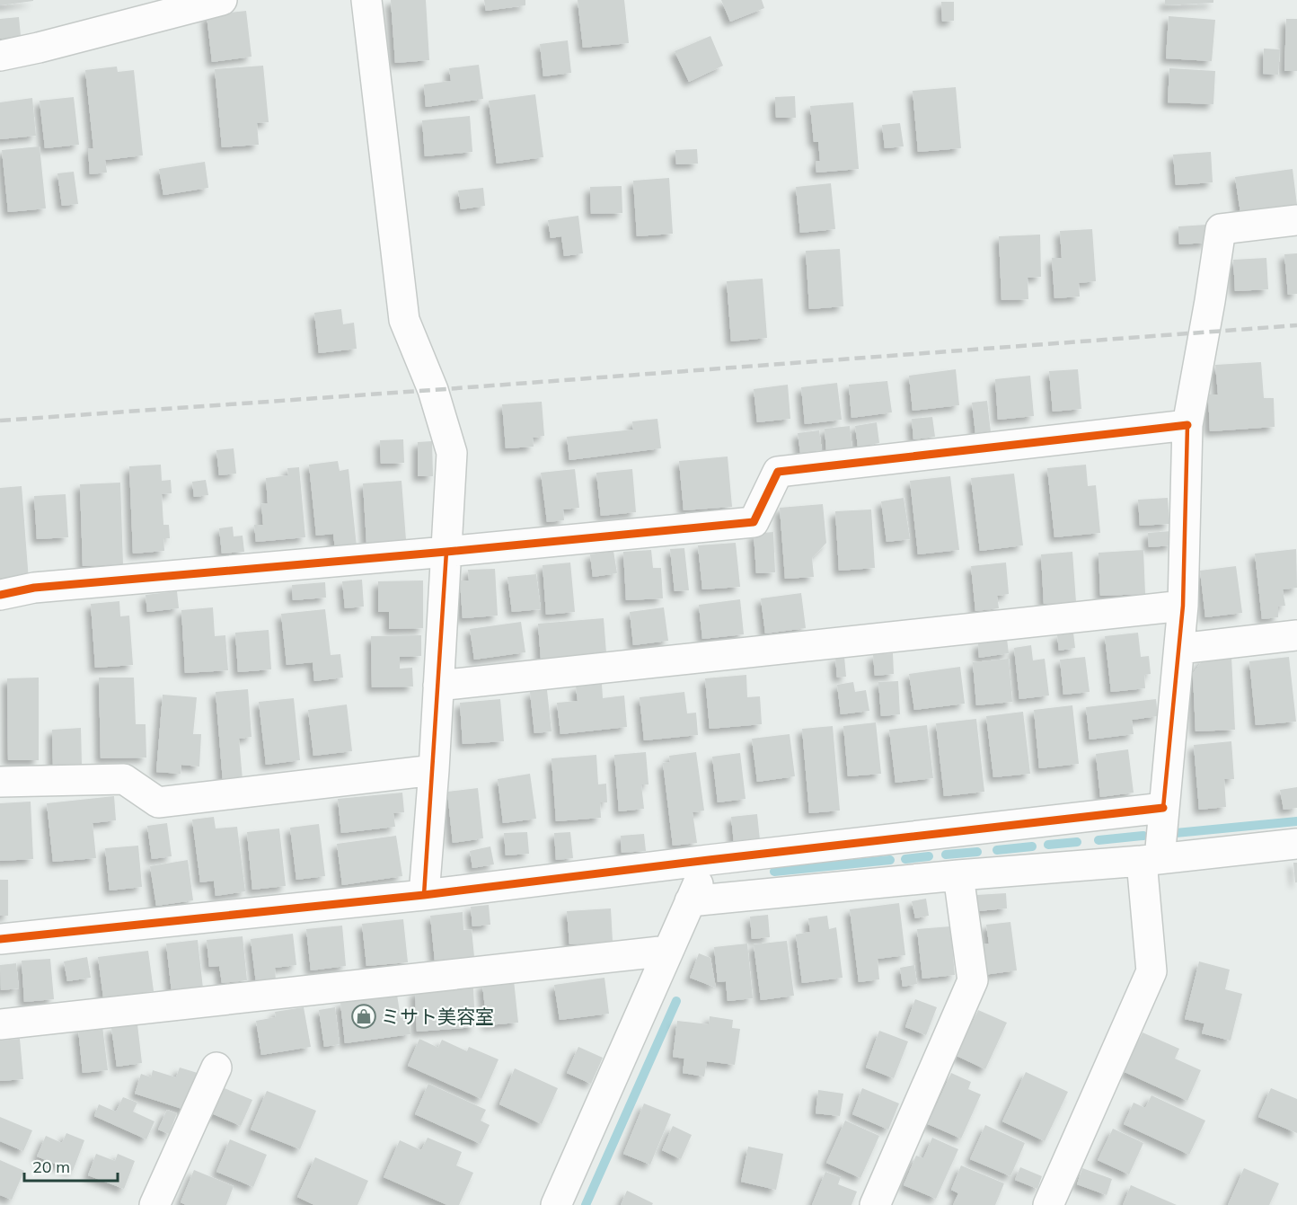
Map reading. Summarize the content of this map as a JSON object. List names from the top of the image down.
{
  "places": {
    "shop": ["ミサト美容室"]
  },
  "scale_bar": "20 m"
}
